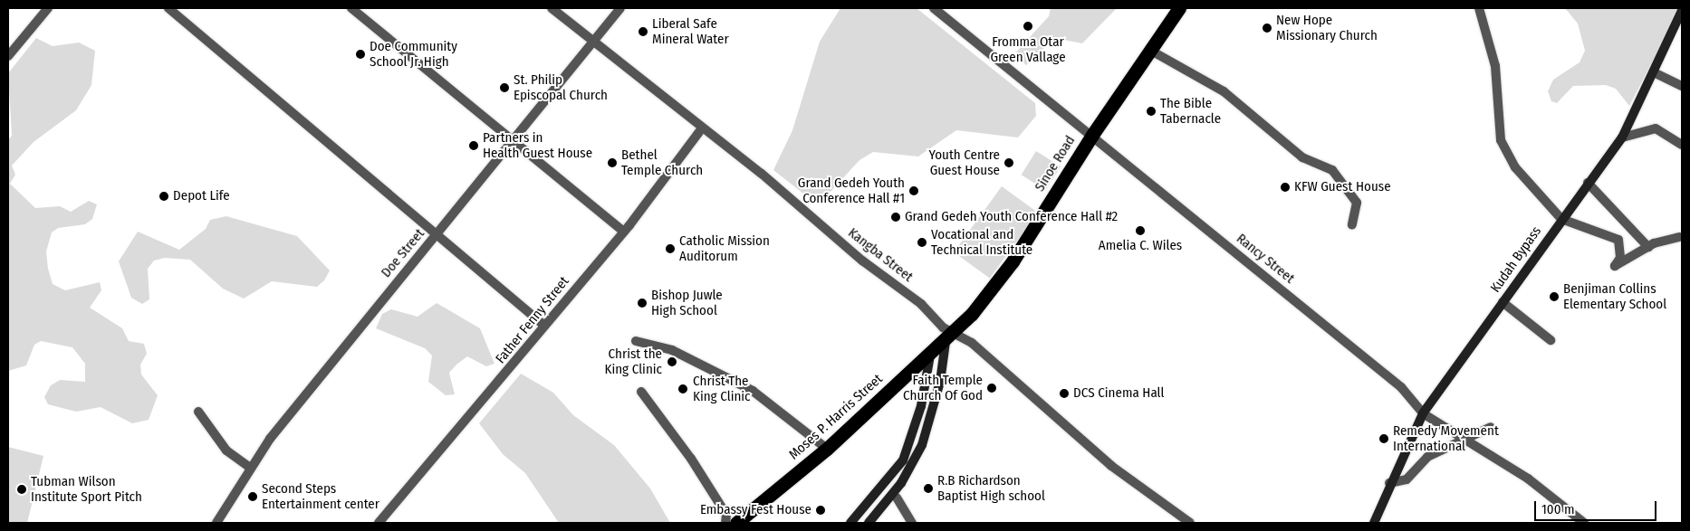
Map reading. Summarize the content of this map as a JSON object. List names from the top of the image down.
{
  "streets": {
    "highway": ["Sinoe Road", "Moses P. Harris Street"],
    "street": [
      "Doe Street",
      "Kangba Street",
      "Rancy Street",
      "Kudah Bypass",
      "Father Fenny Street"
    ]
  },
  "crossings": [
    ["Sinoe Road", "Kangba Street"],
    ["Sinoe Road", "Rancy Street"],
    ["Sinoe Road", "Moses P. Harris Street"],
    ["Doe Street", "Kangba Street"],
    ["Kangba Street", "Father Fenny Street"],
    ["Kangba Street", "Moses P. Harris Street"],
    ["Rancy Street", "Kudah Bypass"]
  ],
  "places": [
    "Fromma Otar Green Vallage",
    "New Hope Missionary Church",
    "Liberal Safe Mineral Water",
    "Doe Community School Jr. High",
    "St. Philip Episcopal Church",
    "The Bible Tabernacle",
    "Partners in Health Guest House",
    "Bethel Temple Church",
    "Youth Centre Guest House",
    "KFW Guest House",
    "Grand Gedeh Youth Conference Hall #1",
    "Depot Life",
    "Grand Gedeh Youth Conference Hall #2",
    "Amelia C. Wiles",
    "Vocational and Technical Institute",
    "Catholic Mission Auditorum",
    "Benjiman Collins Elementary School",
    "Bishop Juwle High School",
    "Christ the King Clinic",
    "Faith Temple Church Of God",
    "Christ The King Clinic",
    "DCS Cinema Hall",
    "Remedy Movement International",
    "R.B Richardson Baptist High school",
    "Tubman Wilson Institute Sport Pitch",
    "Second Steps Entertainment center",
    "Embassy Fest House"
  ],
  "scale_bar": "100 m"
}
